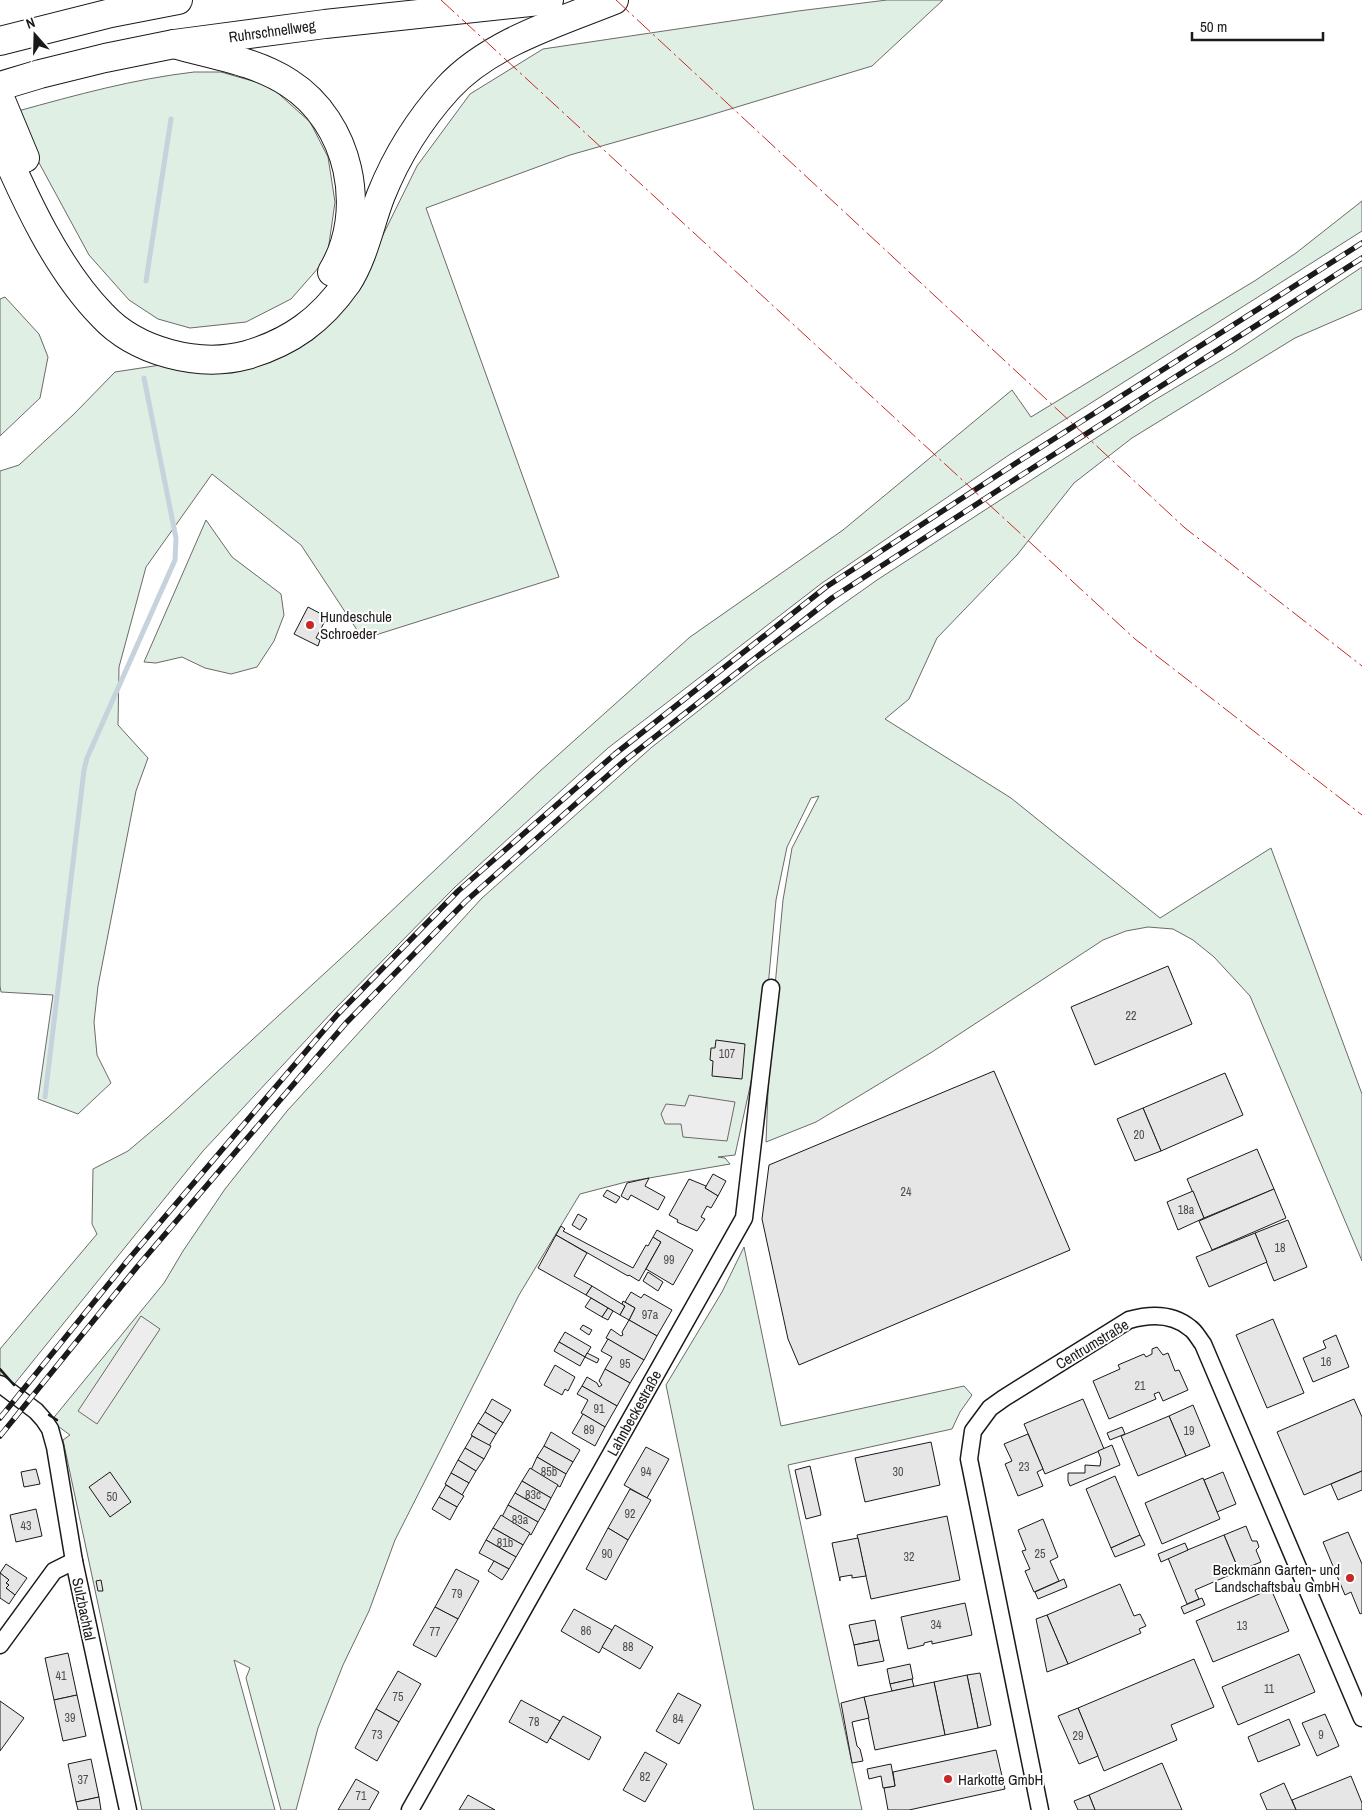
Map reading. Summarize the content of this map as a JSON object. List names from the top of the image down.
{
  "streets": {
    "highway": ["Ruhrschnellweg"],
    "street": ["Centrumstraße", "Lahnbeckestraße", "Sulzbachtal"]
  },
  "places": ["Hundeschule Schroeder", "Beckmann Garten- und Landschaftsbau GmbH", "Harkotte GmbH"],
  "house_numbers": [
    "22",
    "107",
    "20",
    "24",
    "18a",
    "18",
    "99",
    "97a",
    "16",
    "95",
    "21",
    "91",
    "89",
    "19",
    "23",
    "85b",
    "94",
    "30",
    "83c",
    "50",
    "92",
    "83a",
    "43",
    "81b",
    "90",
    "25",
    "32",
    "79",
    "34",
    "13",
    "86",
    "77",
    "88",
    "41",
    "11",
    "75",
    "39",
    "84",
    "78",
    "73",
    "9",
    "29",
    "82",
    "37",
    "71"
  ],
  "scale_bar": "50 m",
  "north": "top"
}
